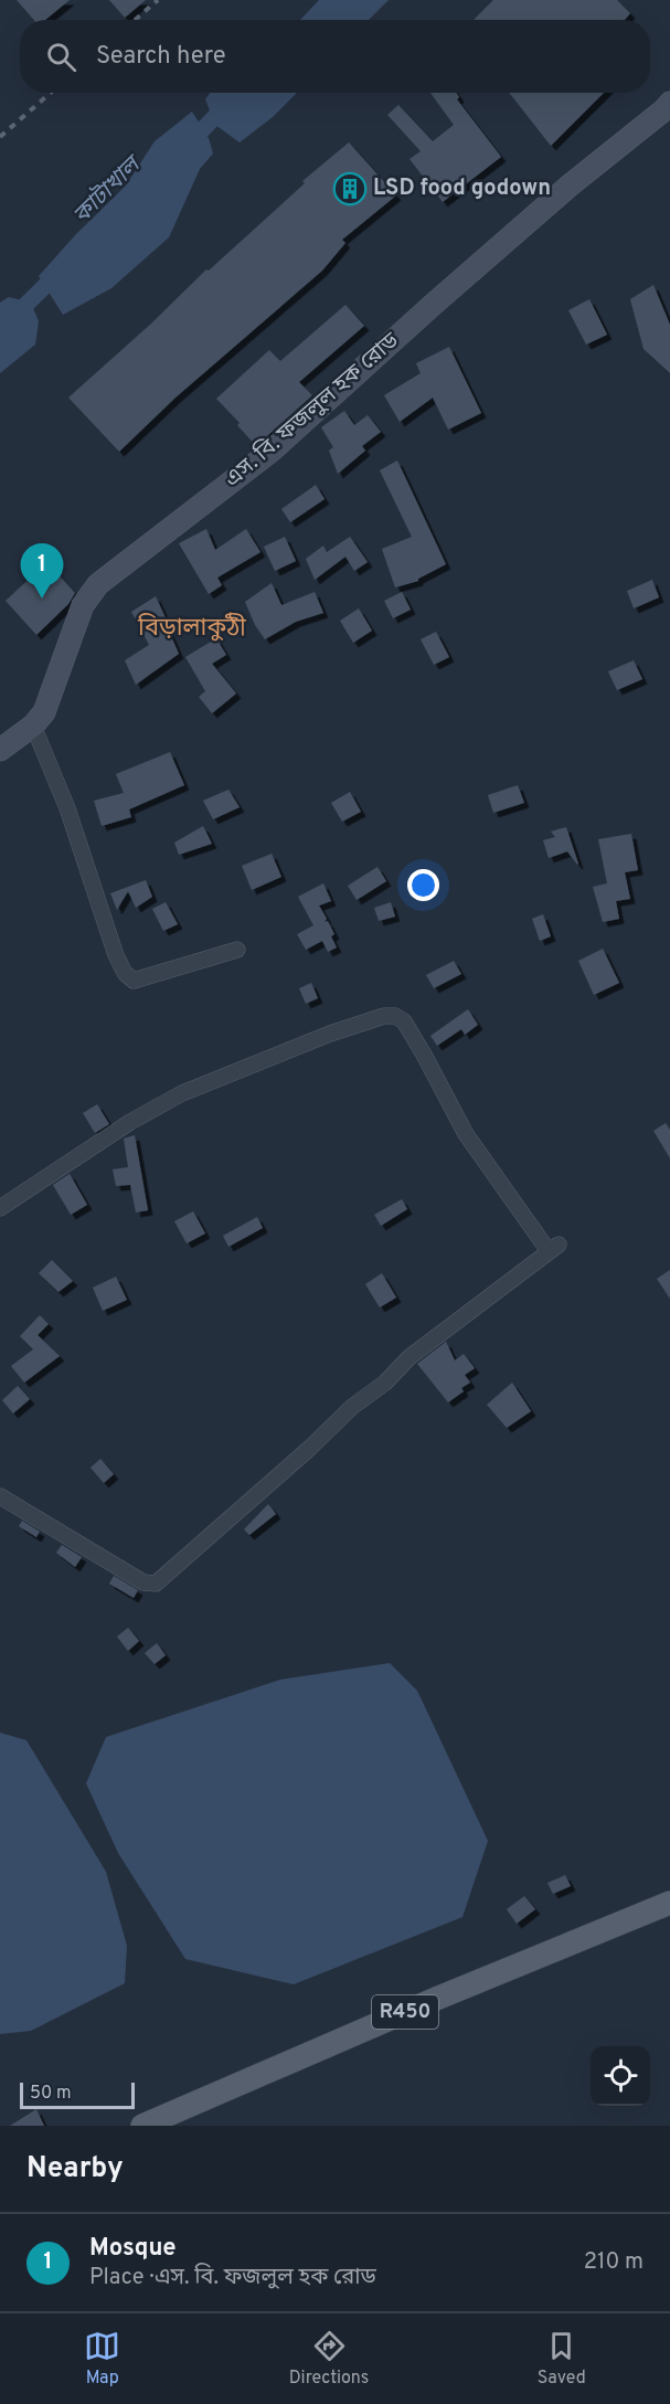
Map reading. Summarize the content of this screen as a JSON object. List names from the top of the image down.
{
  "streets": {
    "main road": ["এস. বি. ফজলুল হক রোড", "R450"]
  },
  "districts": ["বিড়ালাকুঠী"],
  "water": ["কাটাখাল"],
  "places": {
    "building": ["LSD food godown"]
  },
  "scale_bar": "50 m",
  "page": {
    "search": "Search here",
    "pins": "1",
    "scale": "50 m",
    "heading": "Nearby",
    "list": [
      {
        "mark": "1",
        "name": "Mosque",
        "note": "Place · এস. বি. ফজলুল হক রোড",
        "value": "210 m"
      }
    ],
    "nav": ["Map", "Directions", "Saved"]
  }
}
